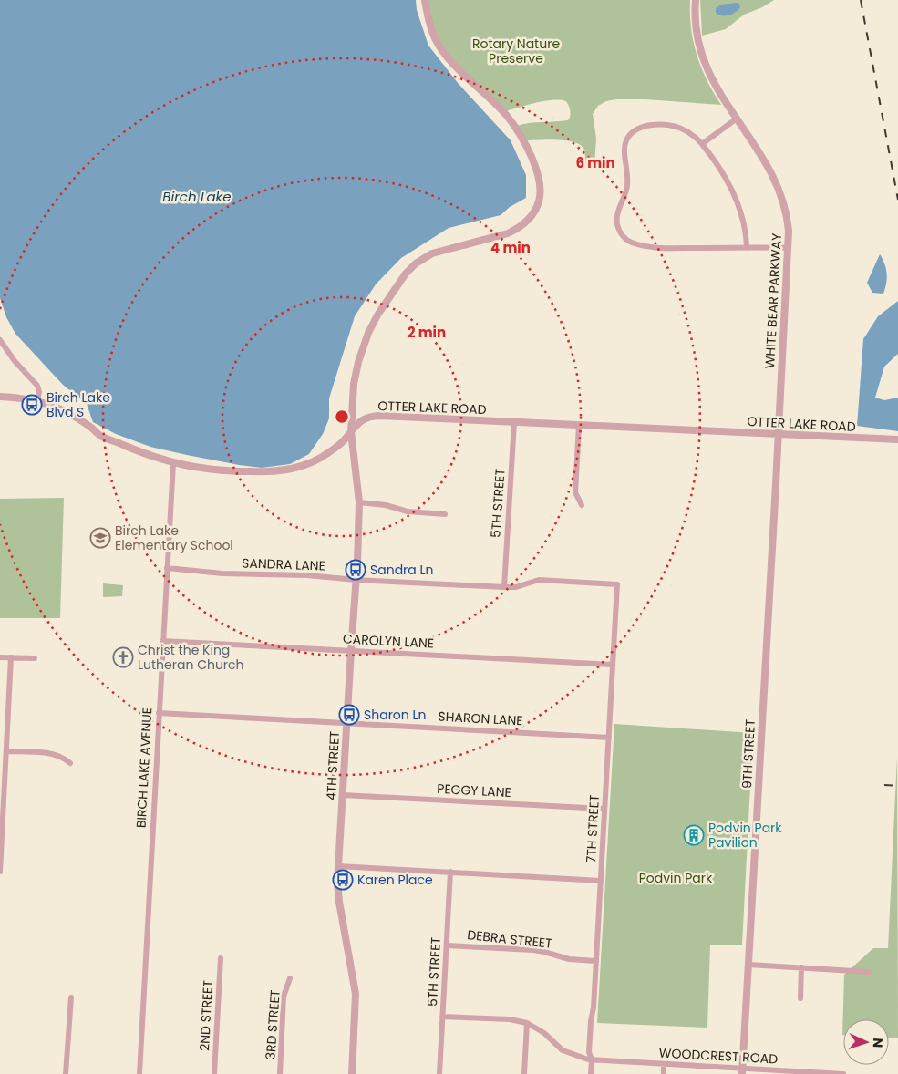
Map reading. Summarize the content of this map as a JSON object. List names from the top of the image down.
{
  "streets": {
    "street": [
      "WHITE BEAR PARKWAY",
      "OTTER LAKE ROAD",
      "5TH STREET",
      "SANDRA LANE",
      "CAROLYN LANE",
      "SHARON LANE",
      "9TH STREET",
      "4TH STREET",
      "BIRCH LAKE AVENUE",
      "PEGGY LANE",
      "7TH STREET",
      "DEBRA STREET",
      "2ND STREET",
      "3RD STREET",
      "WOODCREST ROAD"
    ]
  },
  "crossings": [
    ["WHITE BEAR PARKWAY", "OTTER LAKE ROAD"],
    ["WHITE BEAR PARKWAY", "9TH STREET"],
    ["OTTER LAKE ROAD", "5TH STREET"],
    ["OTTER LAKE ROAD", "9TH STREET"],
    ["OTTER LAKE ROAD", "4TH STREET"],
    ["OTTER LAKE ROAD", "BIRCH LAKE AVENUE"],
    ["5TH STREET", "SANDRA LANE"],
    ["5TH STREET", "DEBRA STREET"],
    ["SANDRA LANE", "4TH STREET"],
    ["SANDRA LANE", "BIRCH LAKE AVENUE"],
    ["SANDRA LANE", "7TH STREET"],
    ["CAROLYN LANE", "4TH STREET"],
    ["CAROLYN LANE", "BIRCH LAKE AVENUE"],
    ["CAROLYN LANE", "7TH STREET"],
    ["SHARON LANE", "4TH STREET"],
    ["SHARON LANE", "BIRCH LAKE AVENUE"],
    ["SHARON LANE", "7TH STREET"],
    ["9TH STREET", "WOODCREST ROAD"],
    ["4TH STREET", "PEGGY LANE"],
    ["PEGGY LANE", "7TH STREET"],
    ["7TH STREET", "DEBRA STREET"],
    ["7TH STREET", "WOODCREST ROAD"]
  ],
  "water": ["Birch Lake"],
  "parks": ["Rotary Nature Preserve", "Podvin Park"],
  "places": {
    "bus stop": [
      "Birch Lake Blvd S",
      "Sandra Ln",
      "Sharon Ln",
      "Karen Place"
    ],
    "school or university": ["Birch Lake Elementary School"],
    "church": ["Christ the King Lutheran Church"],
    "building": ["Podvin Park Pavilion"]
  },
  "north": "right",
  "rings": ["6 min", "4 min", "2 min"]
}
